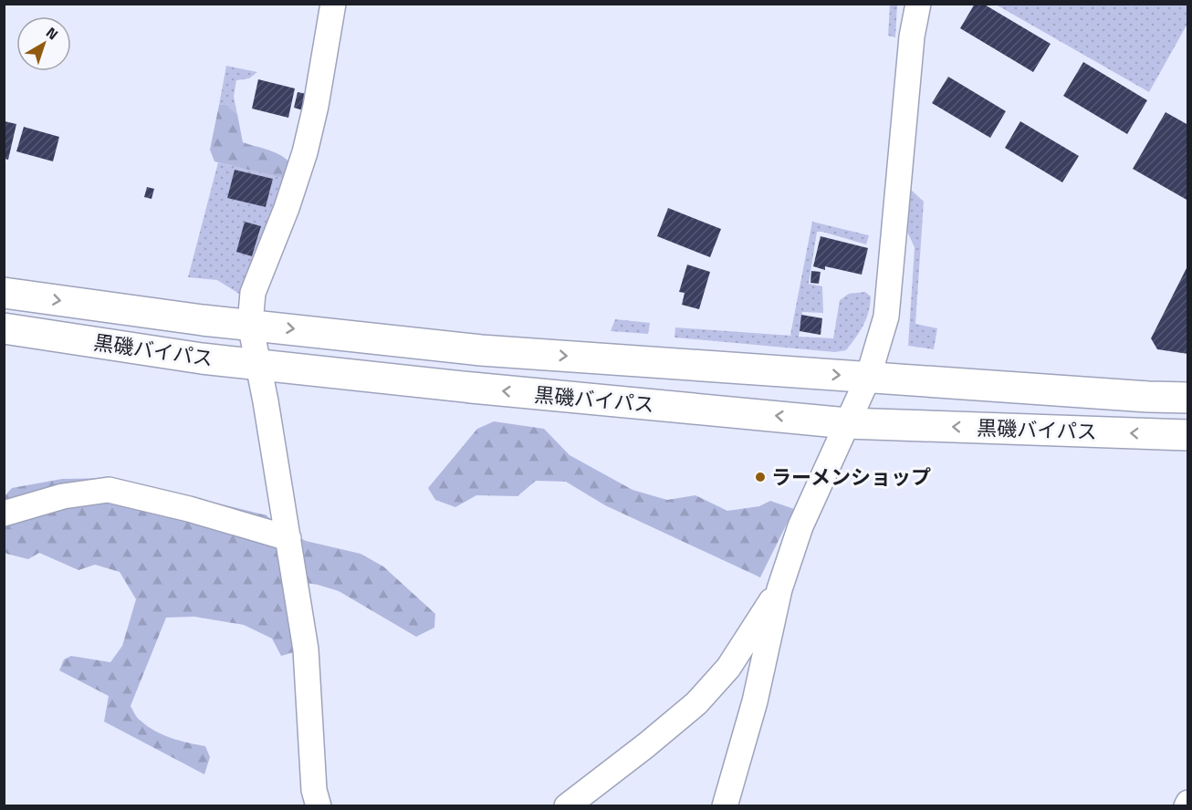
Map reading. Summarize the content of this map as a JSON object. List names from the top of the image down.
{
  "streets": {
    "highway": ["黒磯バイパス"]
  },
  "places": ["ラーメンショップ"],
  "north": "top right"
}
